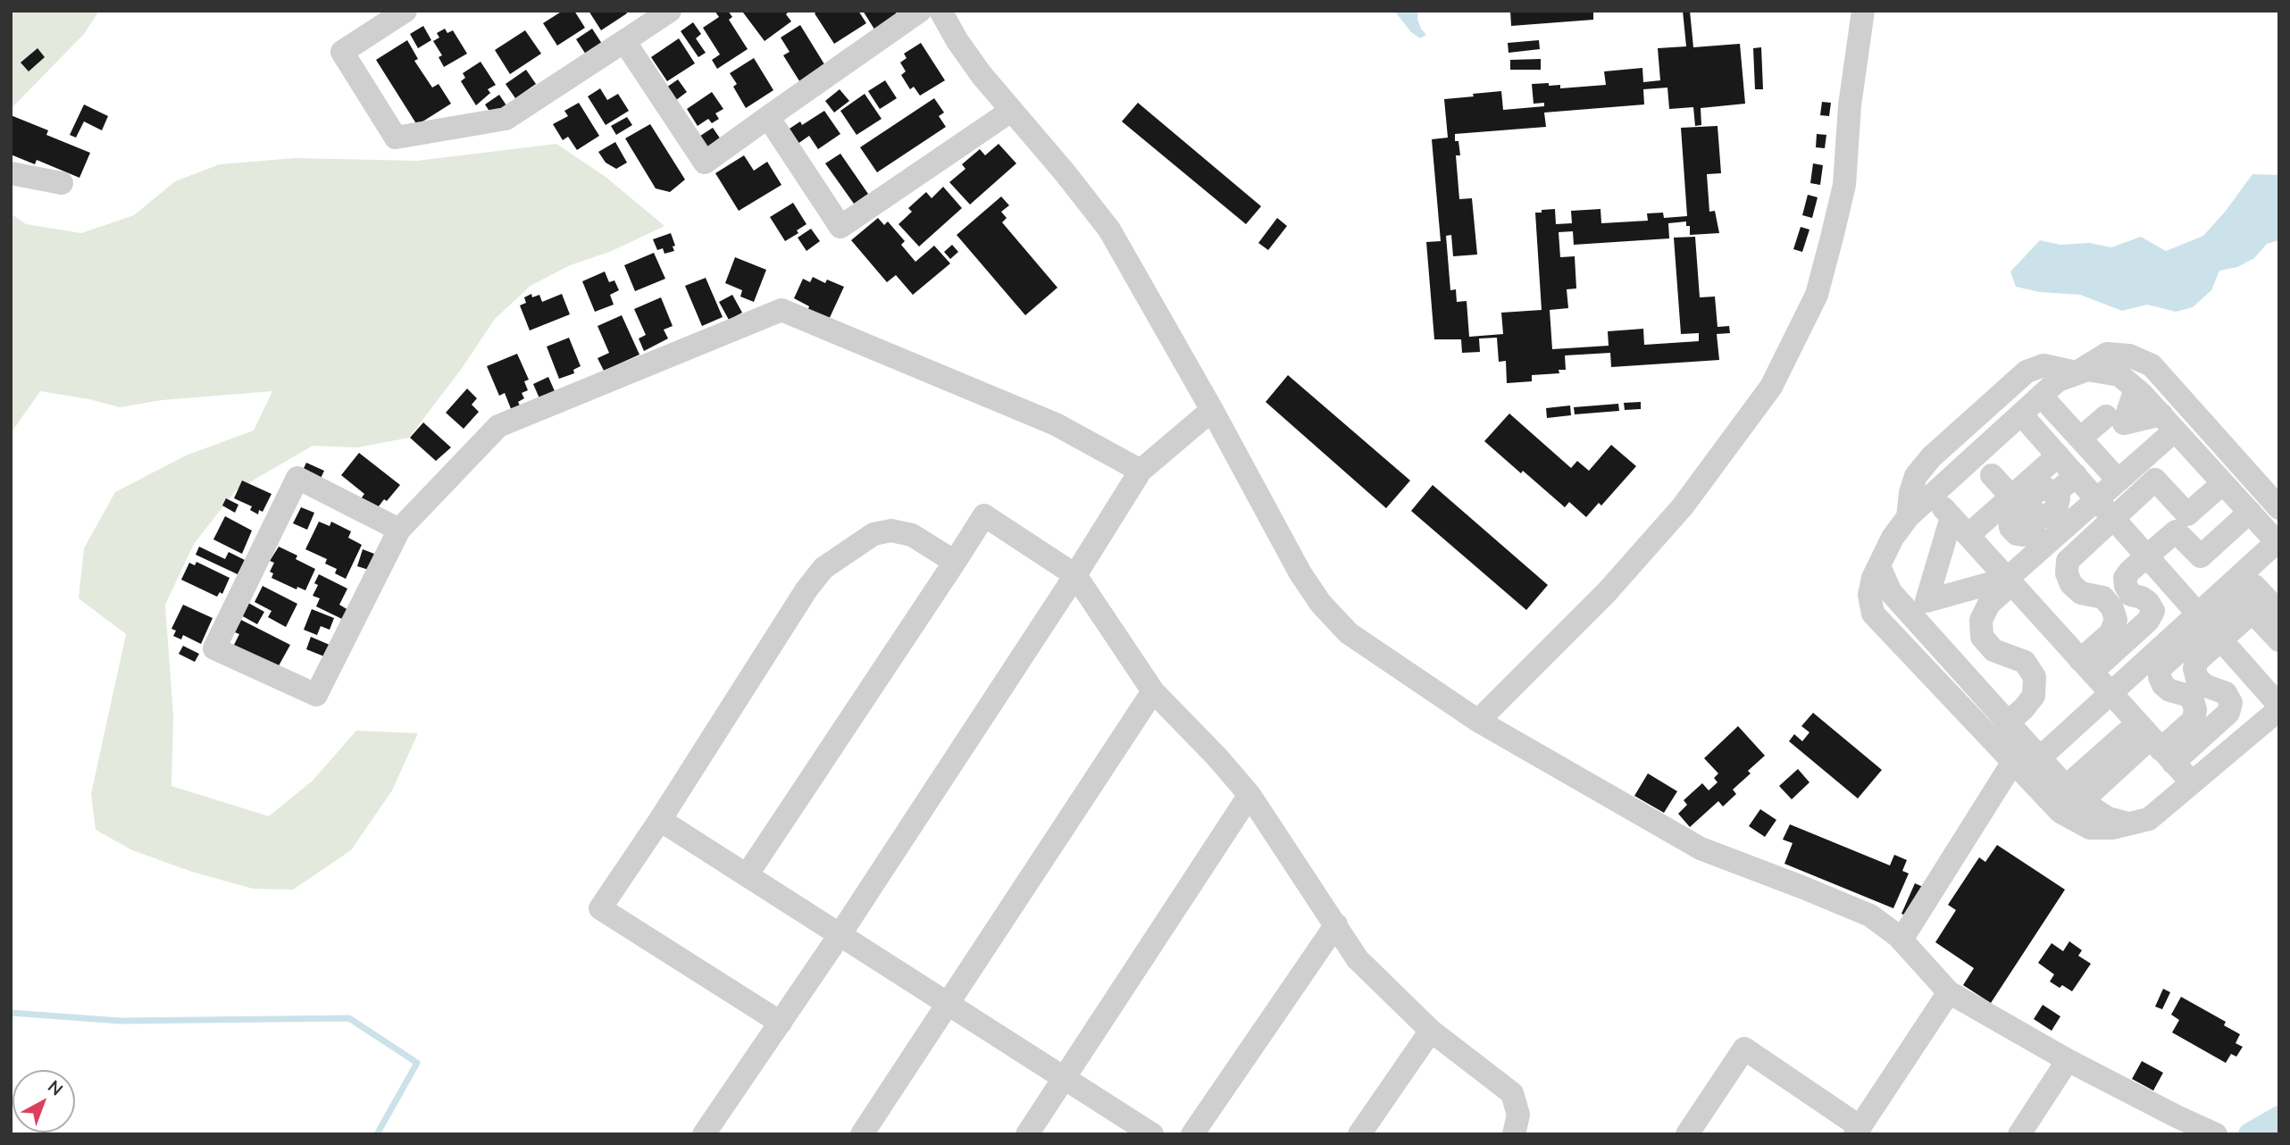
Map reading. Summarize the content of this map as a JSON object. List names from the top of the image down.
{
  "north": "top right"
}
